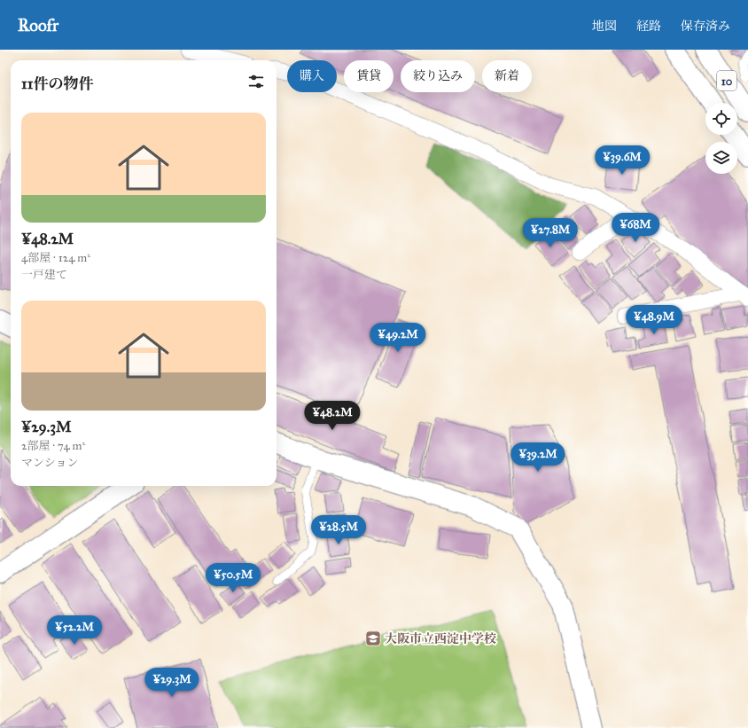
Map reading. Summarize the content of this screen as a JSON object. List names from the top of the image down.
{
  "streets": {
    "street": ["10"]
  },
  "places": {
    "school or university": ["大阪市立西淀中学校"]
  },
  "page": {
    "header": "Roofr",
    "nav": ["地図", "経路", "保存済み"],
    "chip": [
      "購入",
      "賃貸",
      "絞り込み",
      "新着"
    ],
    "heading": "11件の物件",
    "list": [
      {
        "name": "¥48.2M",
        "note": "4部屋 · 124 m² · 一戸建て"
      },
      {
        "name": "¥29.3M",
        "note": "2部屋 · 74 m² · マンション"
      }
    ],
    "price": [
      "¥39.6M",
      "¥68M",
      "¥27.8M",
      "¥48.9M",
      "¥49.2M",
      "¥48.2M",
      "¥39.2M",
      "¥28.5M",
      "¥50.5M",
      "¥52.2M",
      "¥29.3M"
    ]
  }
}
